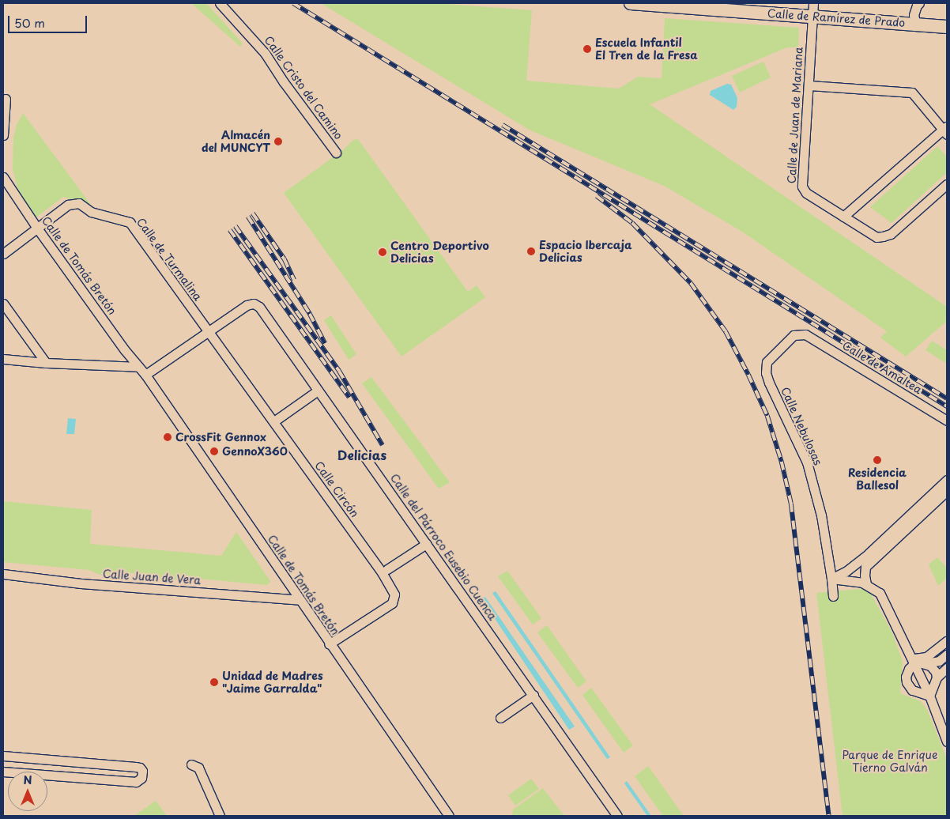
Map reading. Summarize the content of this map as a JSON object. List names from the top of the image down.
{
  "streets": {
    "main road": ["Calle de Ramírez de Prado"],
    "street": [
      "Calle Cristo del Camino",
      "Calle de Juan de Mariana",
      "Calle de Turmalina",
      "Calle de Tomás Bretón",
      "Calle de Amaltea",
      "Calle Nebulosas",
      "Calle Circón",
      "Calle del Párroco Eusebio Cuenca",
      "Calle Juan de Vera"
    ]
  },
  "crossings": [
    ["Calle de Ramírez de Prado", "Calle de Juan de Mariana"],
    ["Calle de Turmalina", "Calle de Tomás Bretón"],
    ["Calle de Turmalina", "Calle Circón"],
    ["Calle de Turmalina", "Calle del Párroco Eusebio Cuenca"],
    ["Calle de Tomás Bretón", "Calle Circón"],
    ["Calle de Tomás Bretón", "Calle del Párroco Eusebio Cuenca"],
    ["Calle de Tomás Bretón", "Calle Juan de Vera"],
    ["Calle de Amaltea", "Calle Nebulosas"],
    ["Calle Circón", "Calle del Párroco Eusebio Cuenca"]
  ],
  "districts": ["Delicias"],
  "parks": ["Parque de Enrique Tierno Galván"],
  "places": [
    "Escuela Infantil El Tren de la Fresa",
    "Almacén del MUNCYT",
    "Espacio Ibercaja Delicias",
    "Centro Deportivo Delicias",
    "CrossFit Gennox",
    "GennoX360",
    "Residencia Ballesol",
    "Unidad de Madres \"Jaime Garralda\""
  ],
  "scale_bar": "50 m",
  "north": "top"
}
